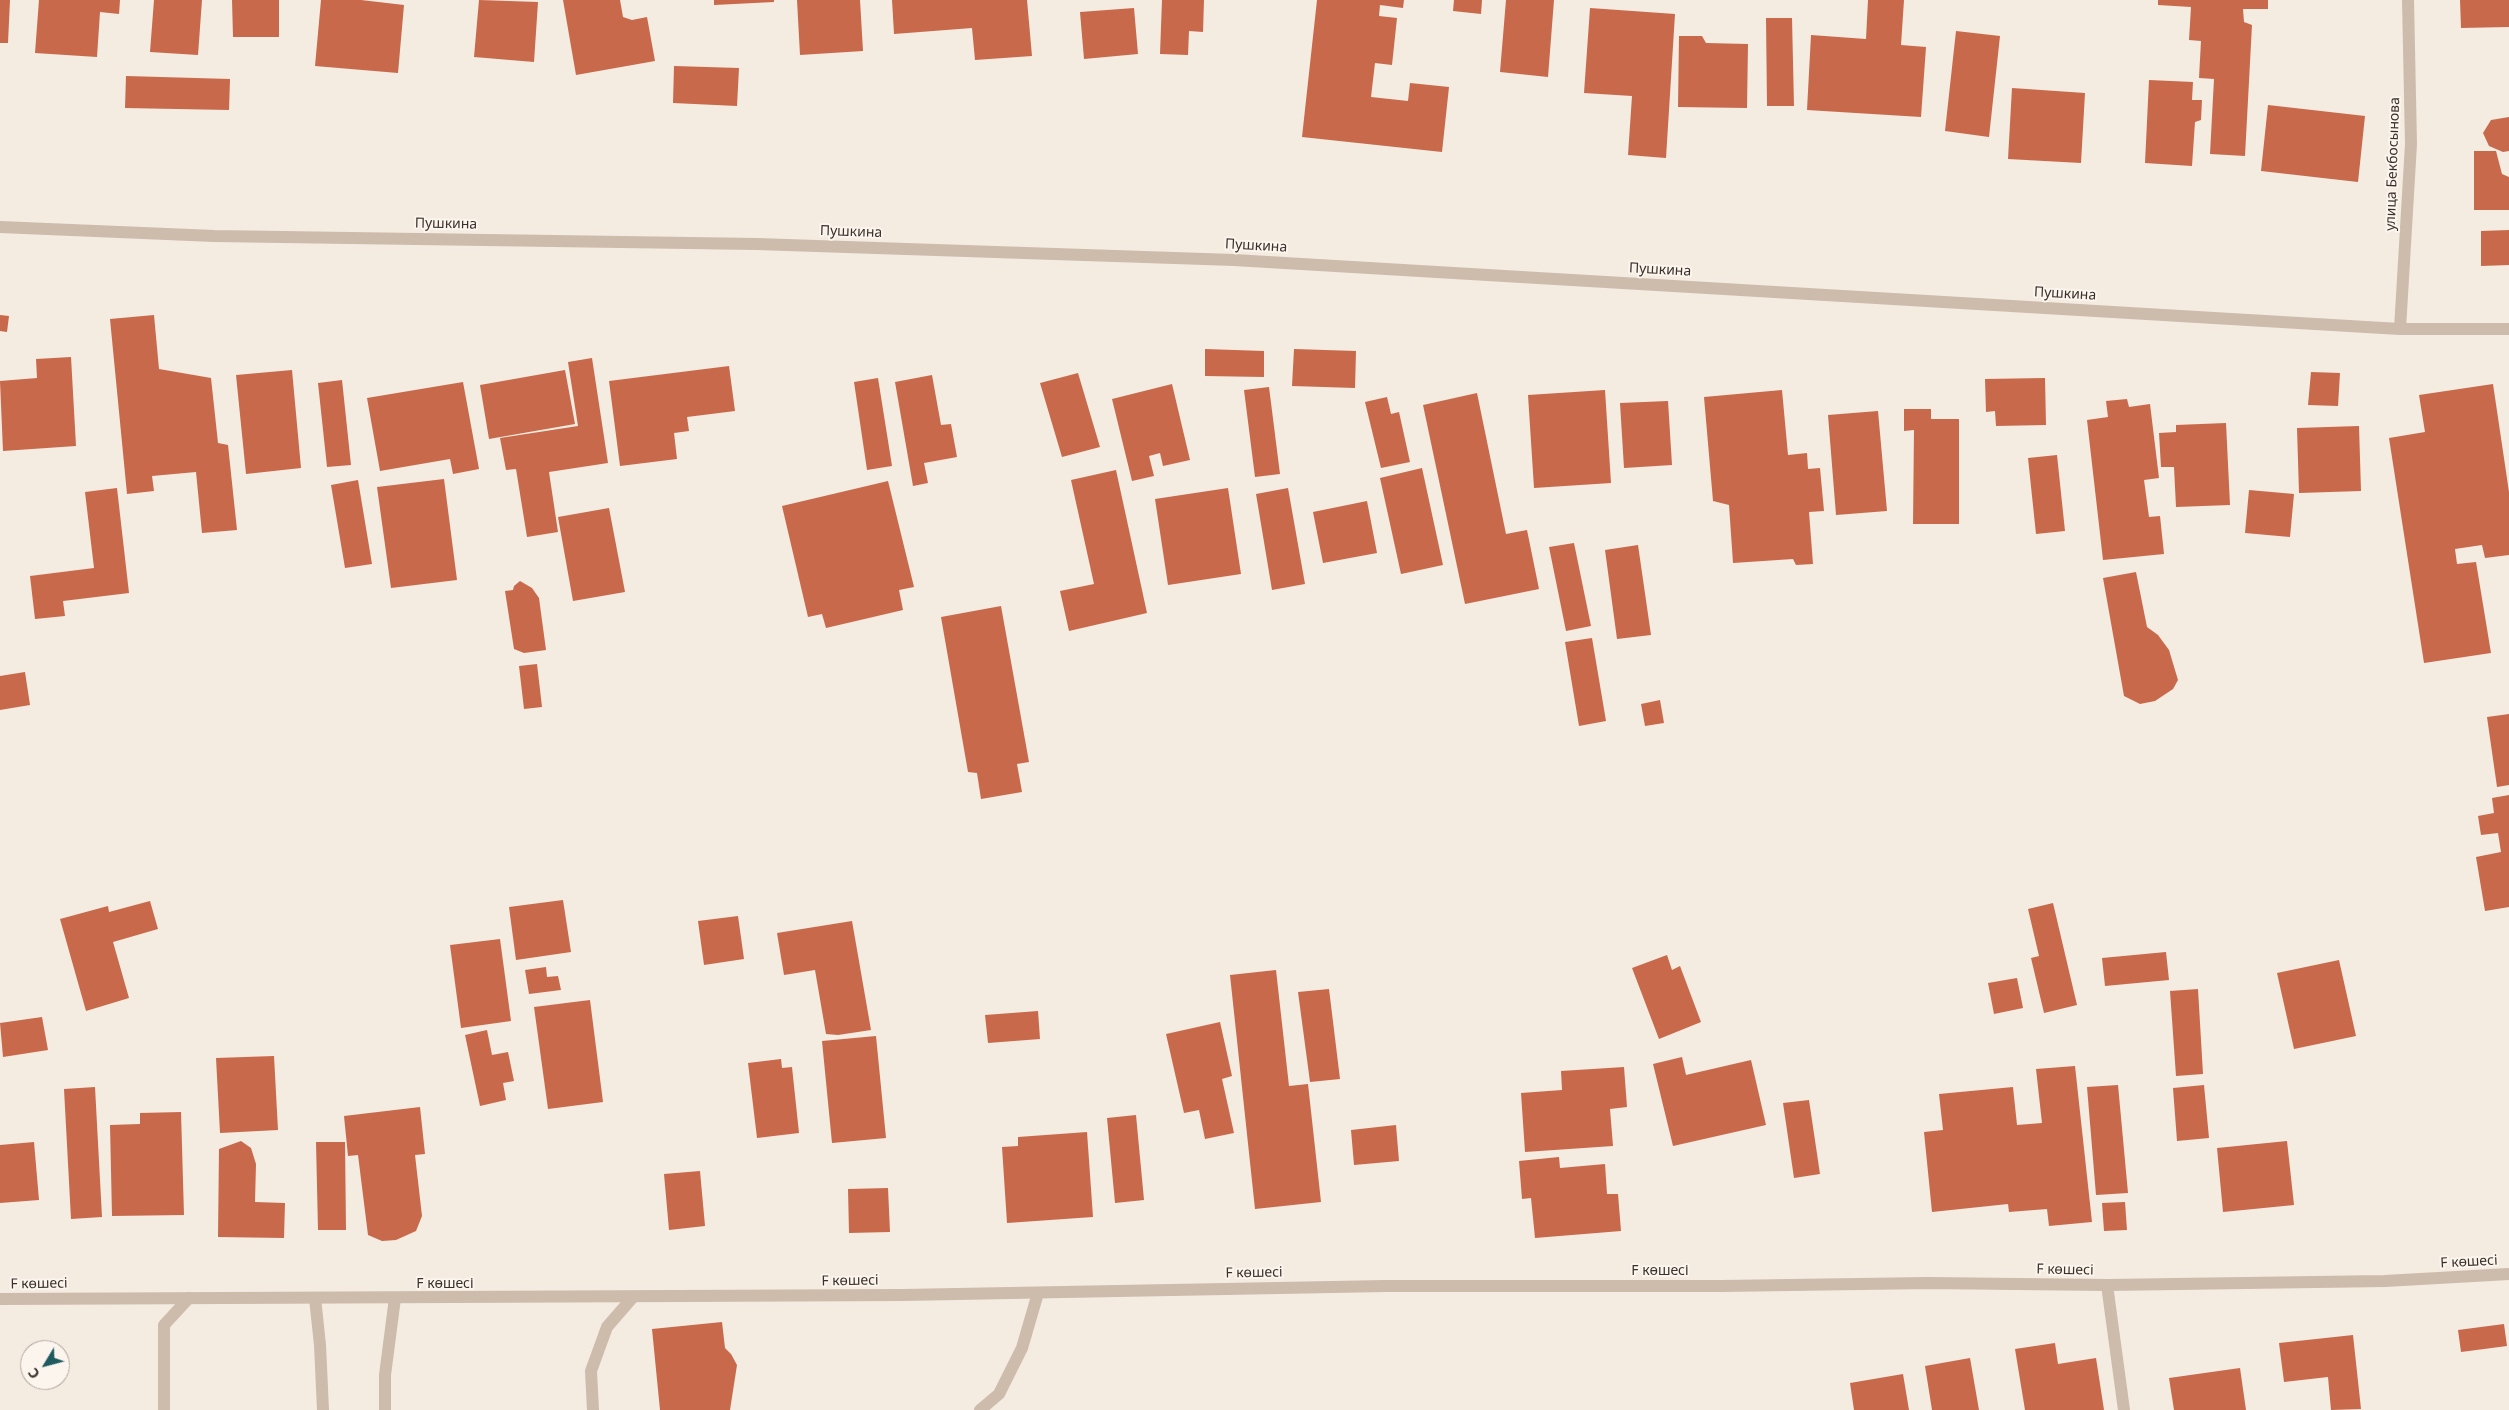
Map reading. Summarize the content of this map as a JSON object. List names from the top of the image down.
{
  "streets": {
    "street": ["улица Бекбосынова", "Пушкина", "F көшесі"]
  },
  "crossings": [
    ["улица Бекбосынова", "Пушкина"]
  ],
  "north": "bottom left"
}
